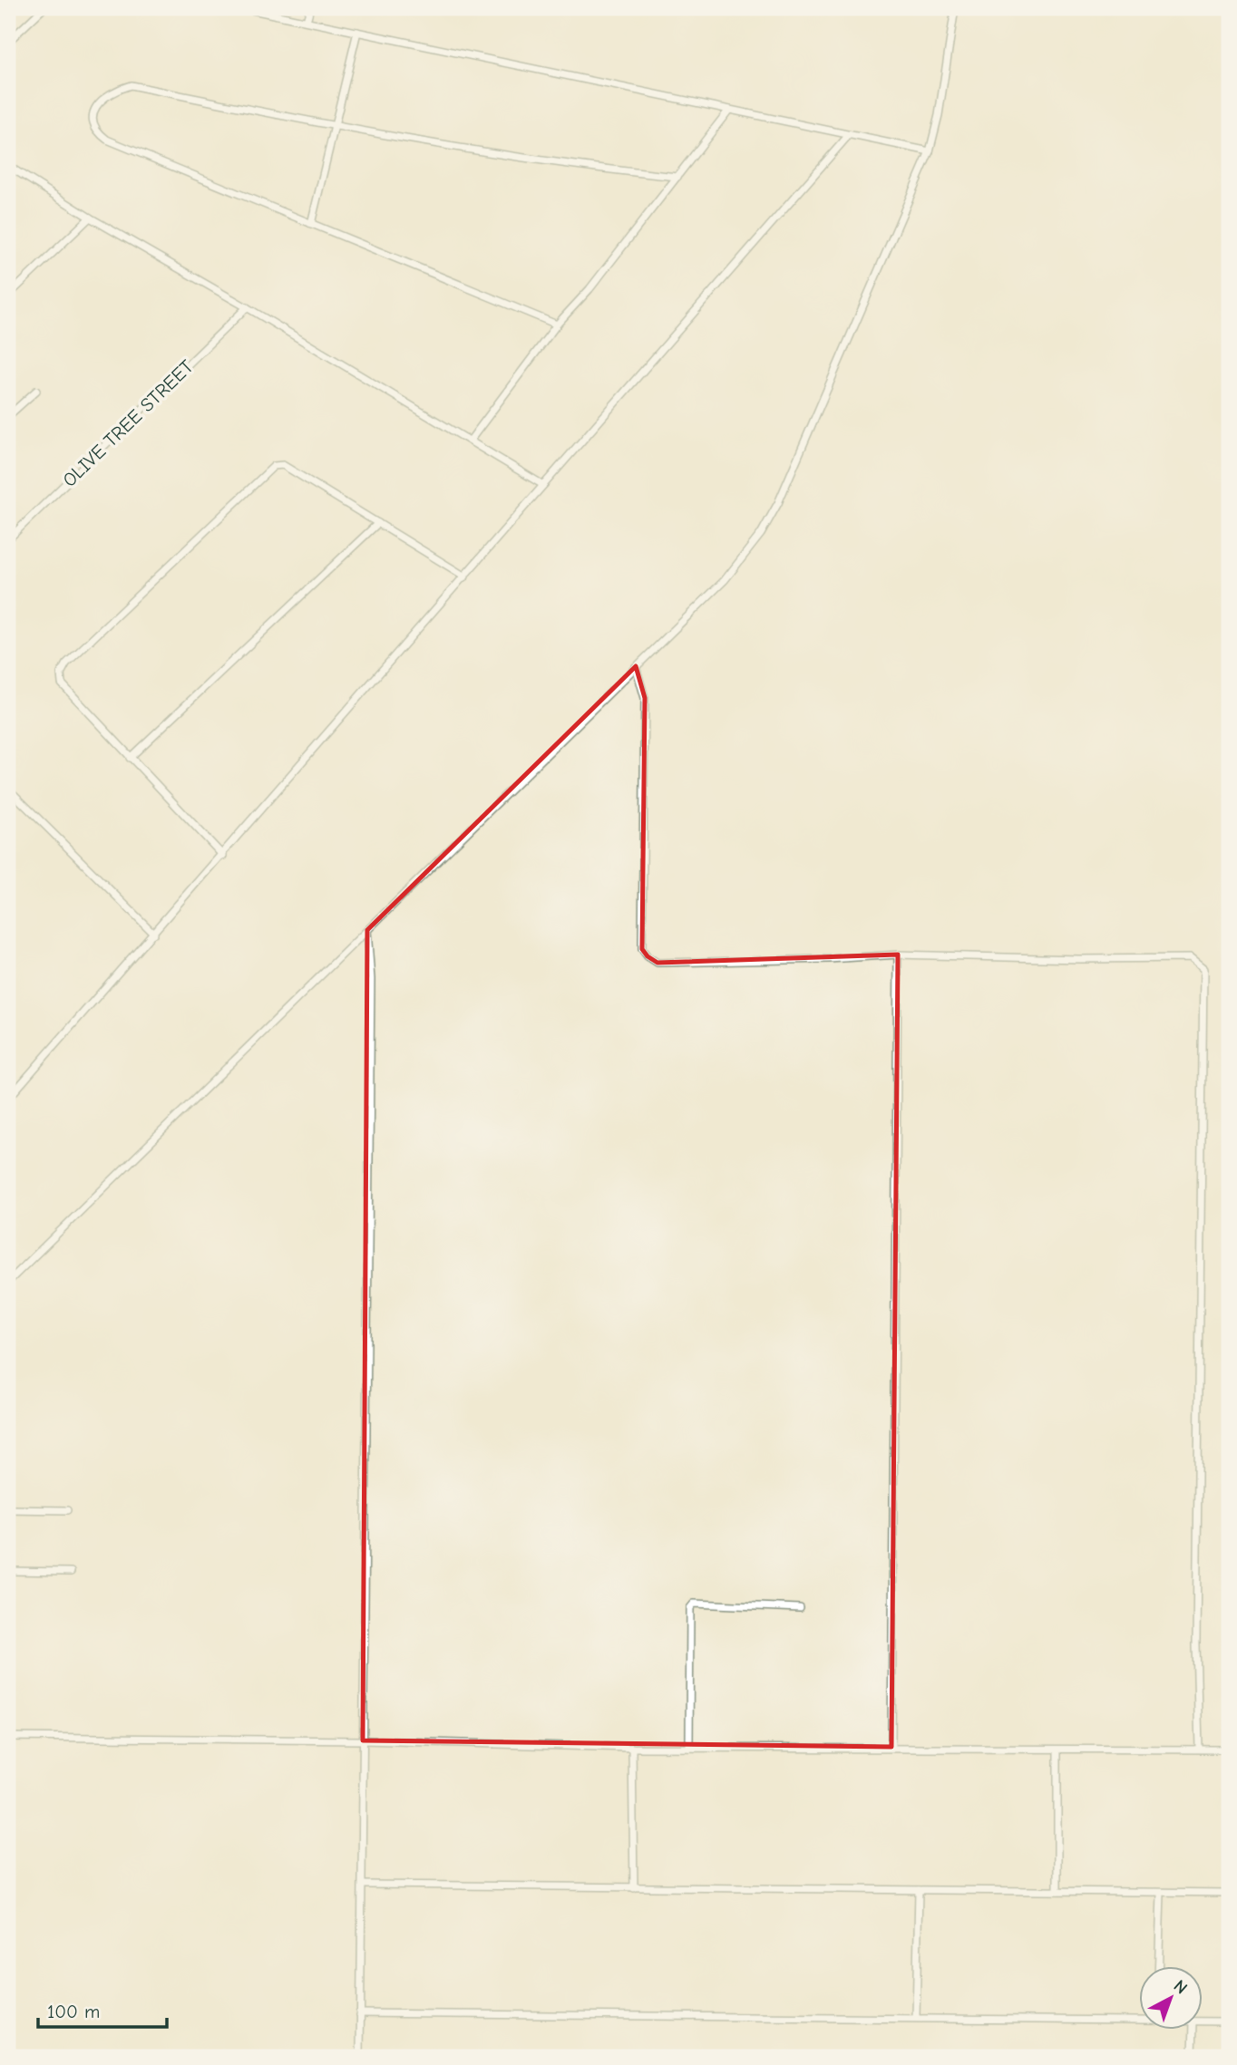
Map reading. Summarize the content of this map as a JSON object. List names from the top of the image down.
{
  "streets": {
    "street": ["OLIVE TREE STREET"]
  },
  "scale_bar": "100 m",
  "north": "top right"
}
